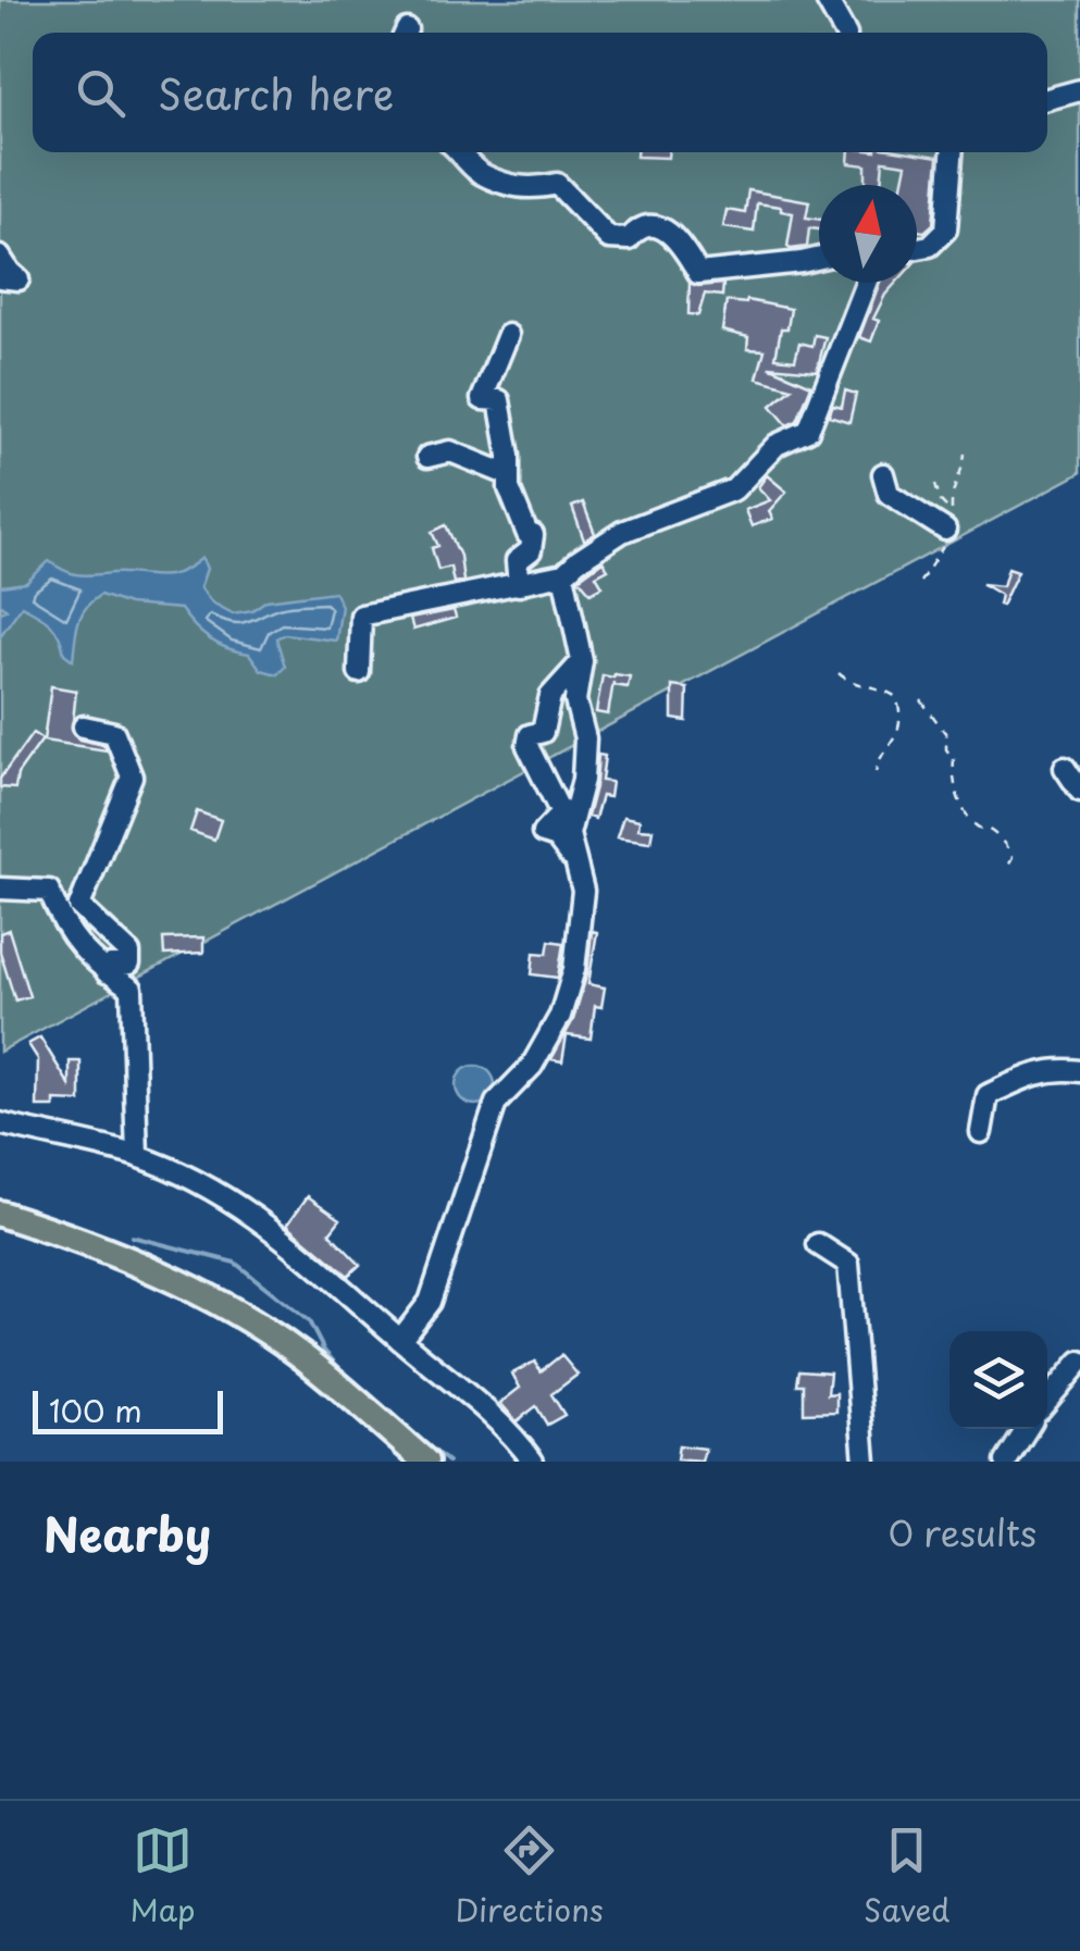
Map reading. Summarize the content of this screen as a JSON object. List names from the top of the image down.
{
  "scale_bar": "100 m",
  "north": "top",
  "page": {
    "search": "Search here",
    "scale": "100 m",
    "heading": ["Nearby", "0 results"],
    "nav": ["Map", "Directions", "Saved"]
  }
}
